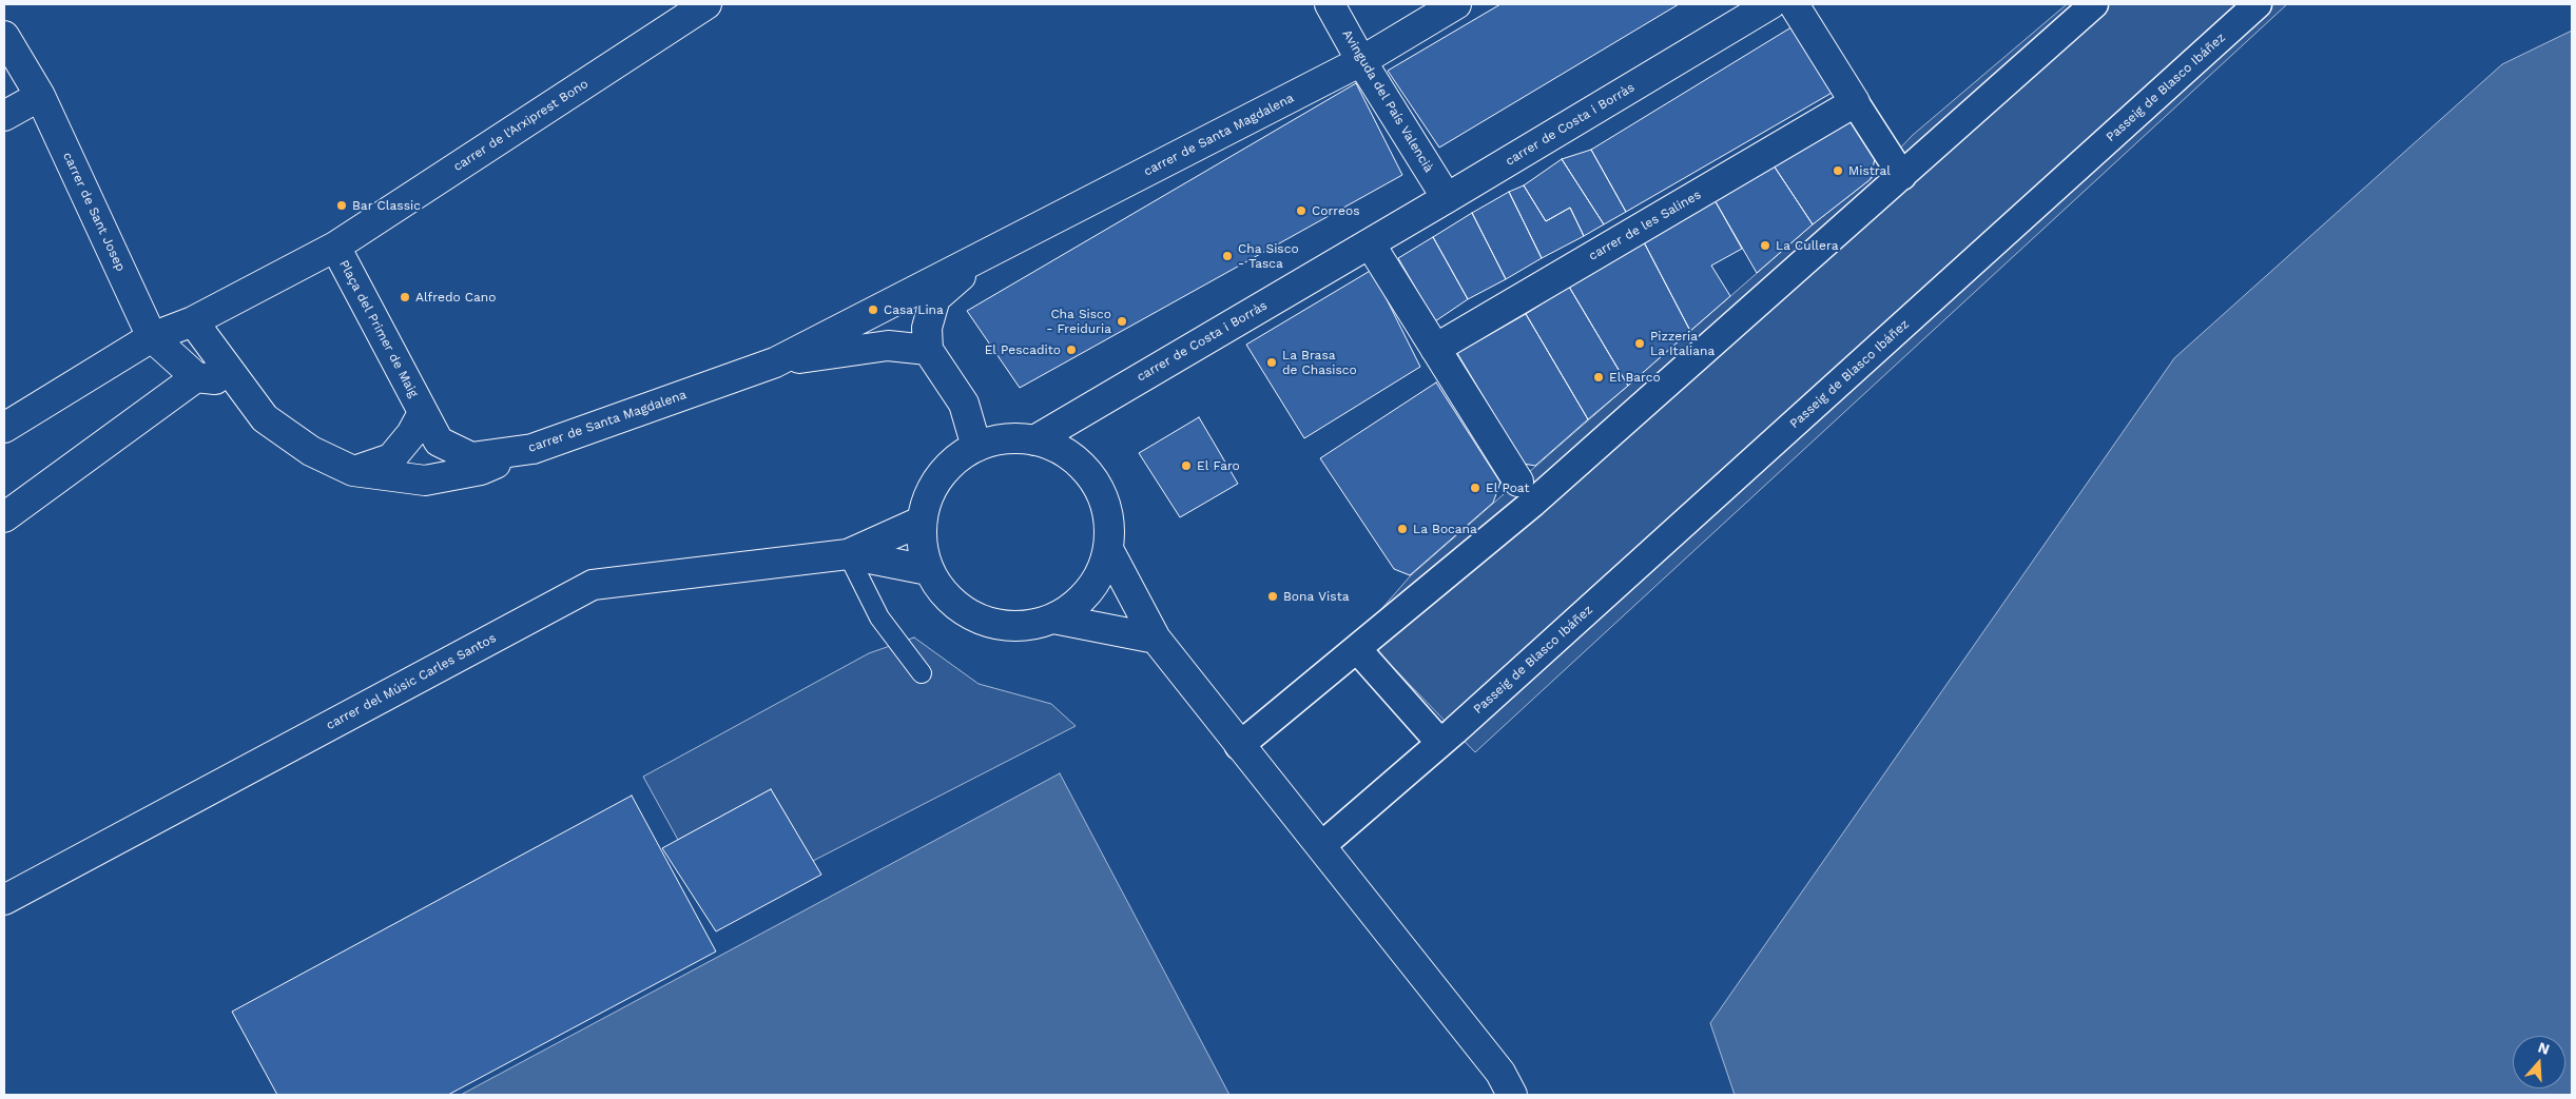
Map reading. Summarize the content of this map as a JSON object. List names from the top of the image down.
{
  "streets": {
    "street": [
      "Passeig de Blasco Ibáñez",
      "Avinguda del País Valencià",
      "carrer de Costa i Borràs",
      "carrer de l'Arxiprest Bono",
      "carrer de Santa Magdalena",
      "carrer de Sant Josep",
      "carrer de les Salines",
      "Plaça del Primer de Maig",
      "carrer del Músic Carles Santos"
    ]
  },
  "crossings": [
    ["Avinguda del País Valencià", "carrer de Costa i Borràs"],
    ["Avinguda del País Valencià", "carrer de Santa Magdalena"],
    ["carrer de l'Arxiprest Bono", "Plaça del Primer de Maig"],
    ["carrer de Santa Magdalena", "Plaça del Primer de Maig"],
    ["carrer de Sant Josep", "Plaça del Primer de Maig"]
  ],
  "places": [
    "Mistral",
    "Bar Classic",
    "Correos",
    "La Cullera",
    "Cha Sisco - Tasca",
    "Alfredo Cano",
    "Casa Lina",
    "Cha Sisco - Freiduria",
    "Pizzeria La Italiana",
    "El Pescadito",
    "La Brasa de Chasisco",
    "El Barco",
    "El Faro",
    "El Poat",
    "La Bocana",
    "Bona Vista"
  ],
  "north": "top"
}
